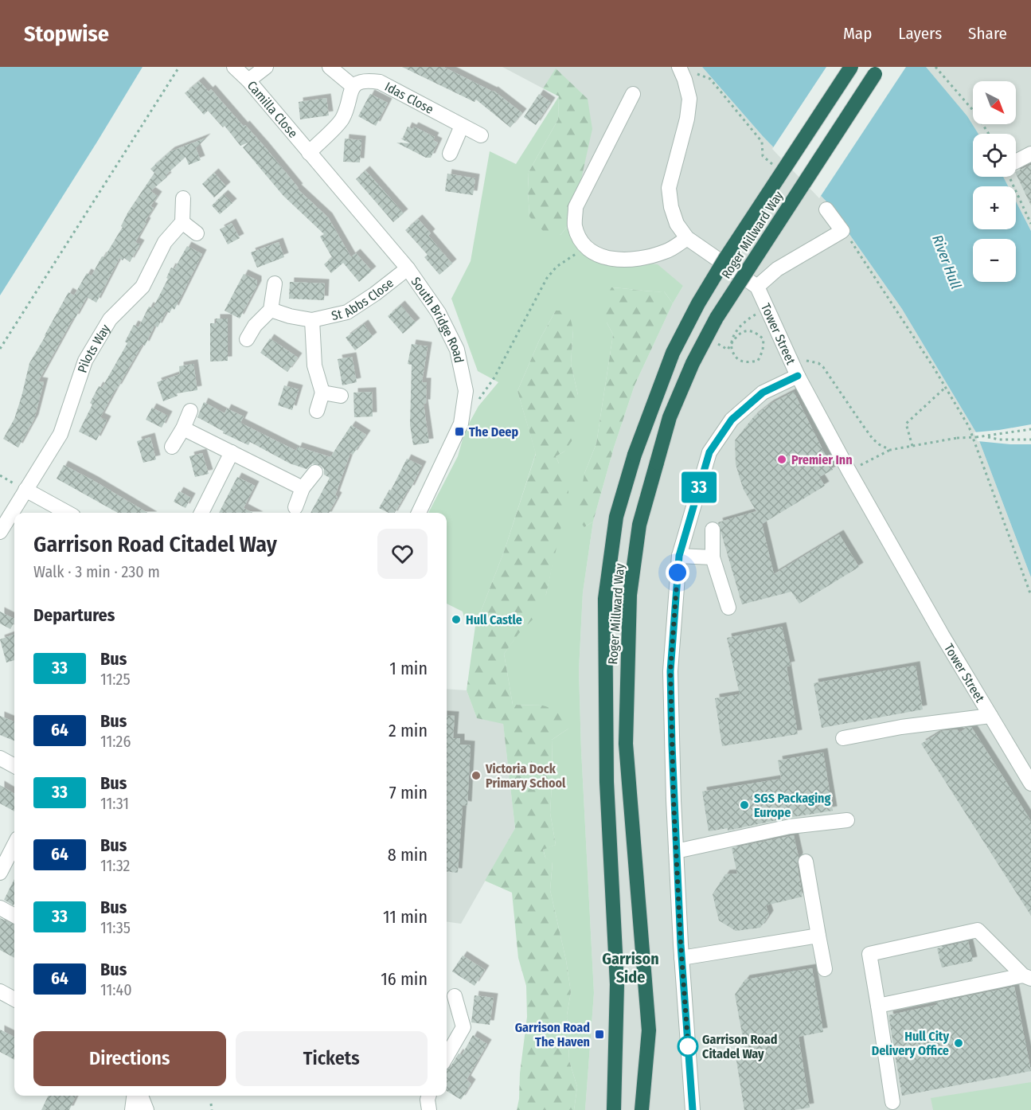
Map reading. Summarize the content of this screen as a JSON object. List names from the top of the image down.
{
  "streets": {
    "highway": ["Roger Millward Way"],
    "street": [
      "Idas Close",
      "Camilla Close",
      "St Abbs Close",
      "South Bridge Road",
      "Tower Street",
      "Pilots Way"
    ]
  },
  "crossings": [
    ["Camilla Close", "South Bridge Road"],
    ["St Abbs Close", "South Bridge Road"]
  ],
  "districts": ["Garrison Side"],
  "water": ["River Hull"],
  "places": {
    "transit": ["The Deep", "Garrison Road The Haven"],
    "other": [
      "Premier Inn",
      "Hull Castle",
      "Victoria Dock Primary School",
      "SGS Packaging Europe",
      "Hull City Delivery Office",
      "Garrison Road Citadel Way"
    ]
  },
  "lines": ["bus line 33"],
  "north": "bottom right",
  "page": {
    "header": "Stopwise",
    "nav": ["Map", "Layers", "Share"],
    "on_map": "33",
    "map_buttons": ["+", "−"],
    "heading": [
      ["Garrison Road Citadel Way", "Walk · 3 min · 230 m"],
      "Departures"
    ],
    "list": [
      {
        "mark": "33",
        "name": "Bus",
        "note": "11:25",
        "value": "1 min"
      },
      {
        "mark": "64",
        "name": "Bus",
        "note": "11:26",
        "value": "2 min"
      },
      {
        "mark": "33",
        "name": "Bus",
        "note": "11:31",
        "value": "7 min"
      },
      {
        "mark": "64",
        "name": "Bus",
        "note": "11:32",
        "value": "8 min"
      },
      {
        "mark": "33",
        "name": "Bus",
        "note": "11:35",
        "value": "11 min"
      },
      {
        "mark": "64",
        "name": "Bus",
        "note": "11:40",
        "value": "16 min"
      }
    ],
    "buttons": ["Directions", "Tickets"]
  }
}
